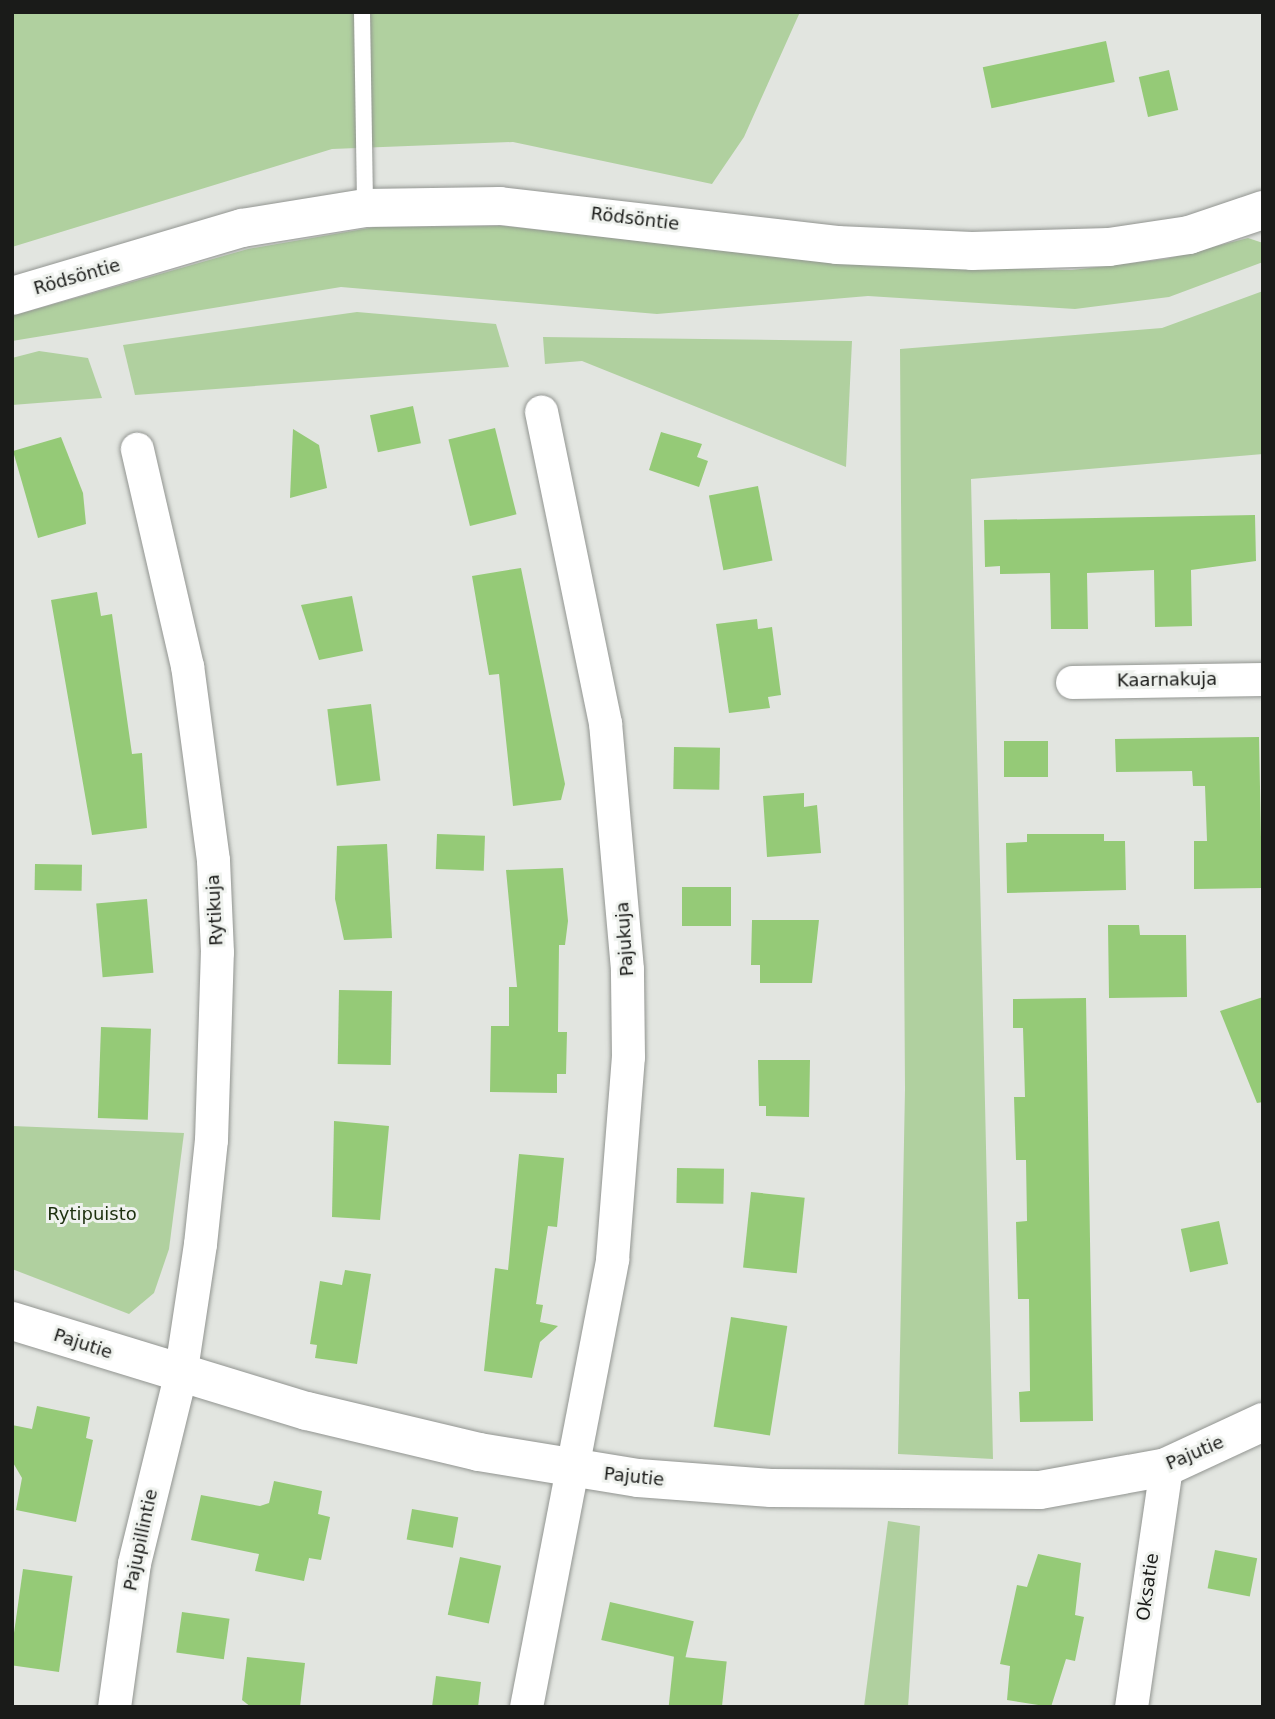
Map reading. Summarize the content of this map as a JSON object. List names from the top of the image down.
{
  "streets": {
    "street": [
      "Rödsöntie",
      "Kaarnakuja",
      "Rytikuja",
      "Pajukuja",
      "Pajutie",
      "Pajupillintie",
      "Oksatie"
    ]
  },
  "crossings": [
    ["Rytikuja", "Pajutie"],
    ["Rytikuja", "Pajupillintie"],
    ["Pajukuja", "Pajutie"],
    ["Pajutie", "Pajupillintie"],
    ["Pajutie", "Oksatie"]
  ],
  "parks": ["Rytipuisto"]
}
